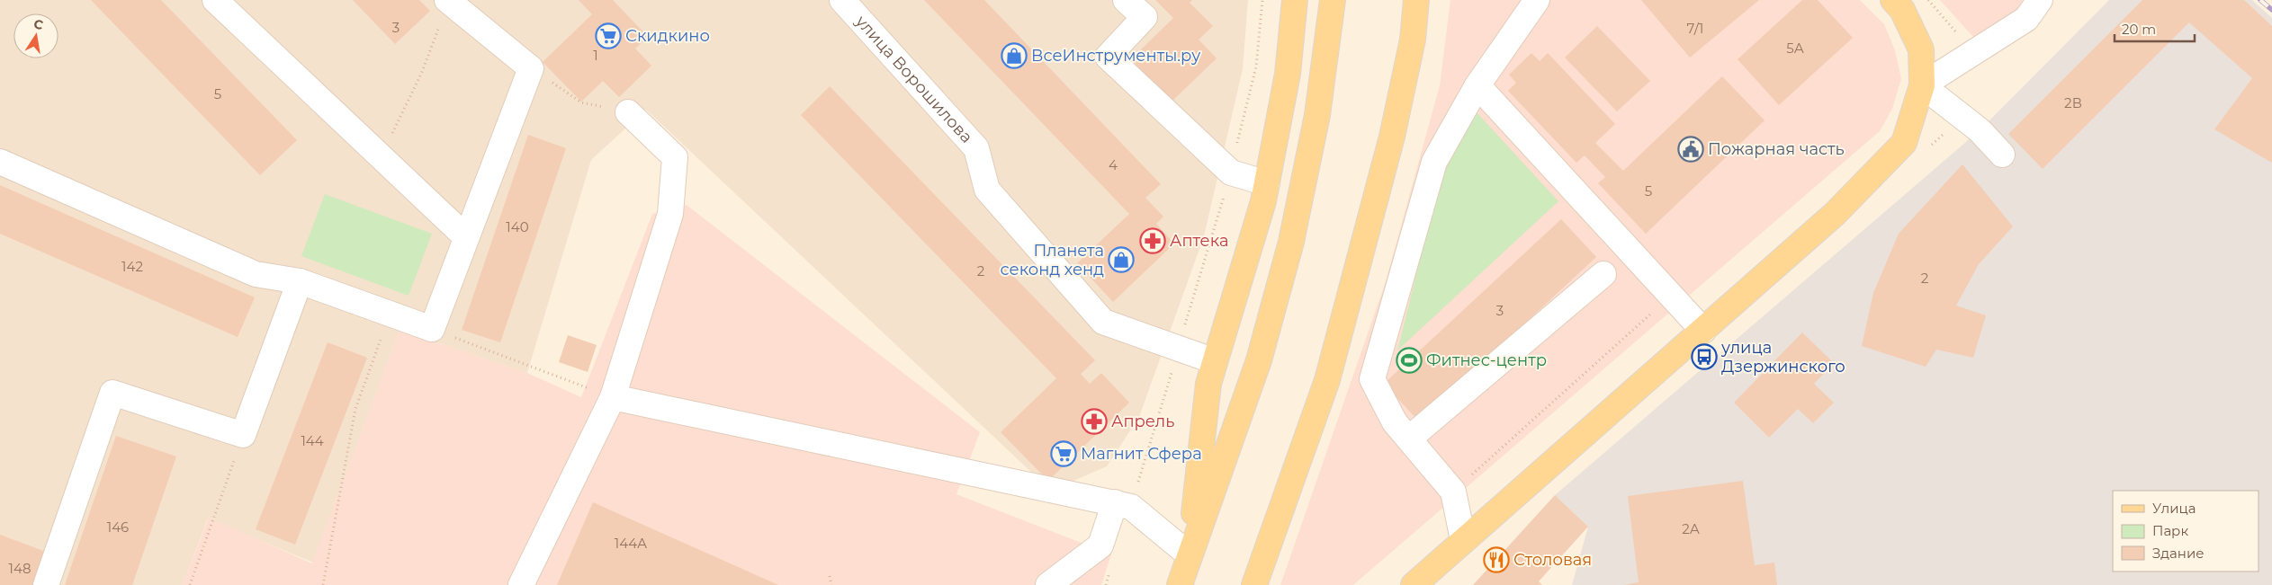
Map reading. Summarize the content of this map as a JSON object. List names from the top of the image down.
{
  "streets": {
    "lane": ["улица Ворошилова"]
  },
  "places": {
    "supermarket": ["Скидкино", "Магнит Сфера"],
    "shop": ["ВсеИнструменты.ру", "Планета секонд хенд"],
    "public building": ["Пожарная часть"],
    "pharmacy": ["Аптека", "Апрель"],
    "bus stop": ["улица Дзержинского"],
    "sports": ["Фитнес-центр"],
    "restaurant": ["Столовая"]
  },
  "house_numbers": [
    "3",
    "7/1",
    "5А",
    "1",
    "5",
    "2В",
    "4",
    "5",
    "140",
    "142",
    "2",
    "2",
    "3",
    "144",
    "146",
    "2А",
    "144А",
    "148"
  ],
  "legend": ["Улица", "Парк", "Здание"],
  "scale_bar": "20 m",
  "north": "top"
}
